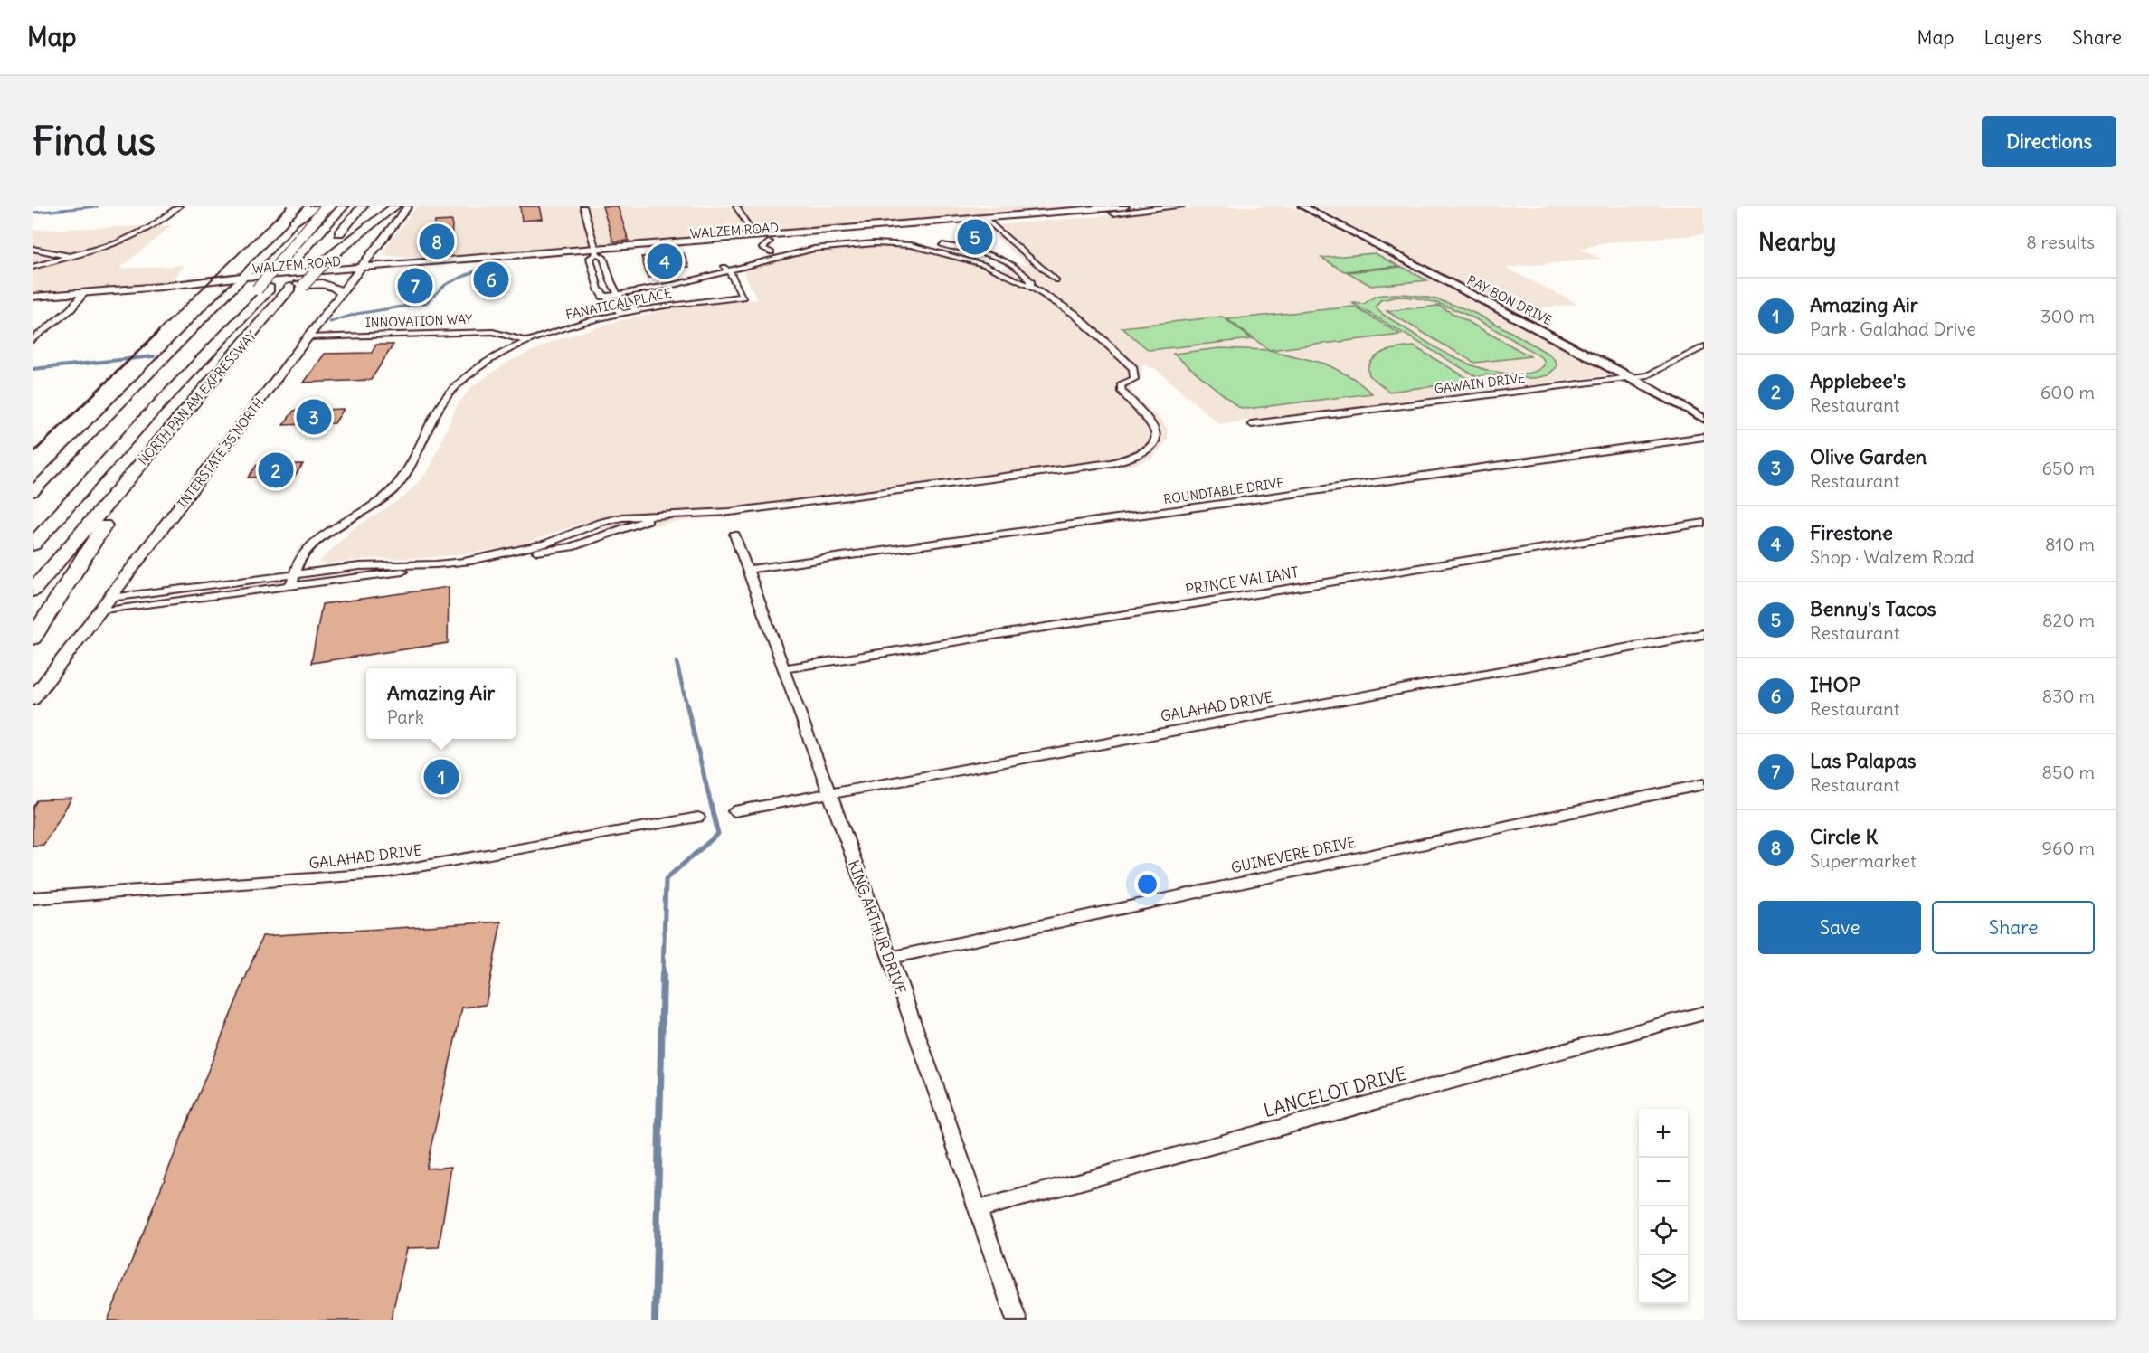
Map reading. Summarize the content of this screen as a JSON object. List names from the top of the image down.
{
  "streets": {
    "highway": ["NORTH PAN AM EXPRESSWAY"],
    "main road": ["WALZEM ROAD", "INTERSTATE 35 NORTH"],
    "street": [
      "RAY BON DRIVE",
      "FANATICAL PLACE",
      "INNOVATION WAY",
      "GAWAIN DRIVE",
      "ROUNDTABLE DRIVE",
      "PRINCE VALIANT",
      "GALAHAD DRIVE",
      "GUINEVERE DRIVE",
      "KING ARTHUR DRIVE",
      "LANCELOT DRIVE"
    ]
  },
  "crossings": [
    ["WALZEM ROAD", "INTERSTATE 35 NORTH"],
    ["RAY BON DRIVE", "GAWAIN DRIVE"],
    ["FANATICAL PLACE", "INNOVATION WAY"],
    ["INNOVATION WAY", "INTERSTATE 35 NORTH"],
    ["ROUNDTABLE DRIVE", "KING ARTHUR DRIVE"],
    ["PRINCE VALIANT", "KING ARTHUR DRIVE"],
    ["GALAHAD DRIVE", "KING ARTHUR DRIVE"],
    ["GUINEVERE DRIVE", "KING ARTHUR DRIVE"],
    ["KING ARTHUR DRIVE", "LANCELOT DRIVE"]
  ],
  "page": {
    "header": "Map",
    "nav": ["Map", "Layers", "Share"],
    "buttons": [
      "Directions",
      ["Save", "Share"]
    ],
    "title": "Find us",
    "heading": ["Nearby", "8 results"],
    "pins": [
      "5",
      "8",
      "4",
      "6",
      "7",
      "3",
      "2",
      "1"
    ],
    "list": [
      {
        "mark": "1",
        "name": "Amazing Air",
        "note": "Park · Galahad Drive",
        "value": "300 m"
      },
      {
        "mark": "2",
        "name": "Applebee's",
        "note": "Restaurant",
        "value": "600 m"
      },
      {
        "mark": "3",
        "name": "Olive Garden",
        "note": "Restaurant",
        "value": "650 m"
      },
      {
        "mark": "4",
        "name": "Firestone",
        "note": "Shop · Walzem Road",
        "value": "810 m"
      },
      {
        "mark": "5",
        "name": "Benny's Tacos",
        "note": "Restaurant",
        "value": "820 m"
      },
      {
        "mark": "6",
        "name": "IHOP",
        "note": "Restaurant",
        "value": "830 m"
      },
      {
        "mark": "7",
        "name": "Las Palapas",
        "note": "Restaurant",
        "value": "850 m"
      },
      {
        "mark": "8",
        "name": "Circle K",
        "note": "Supermarket",
        "value": "960 m"
      }
    ],
    "popup": ["Amazing Air", "Park"],
    "map_buttons": ["+", "−"]
  }
}
